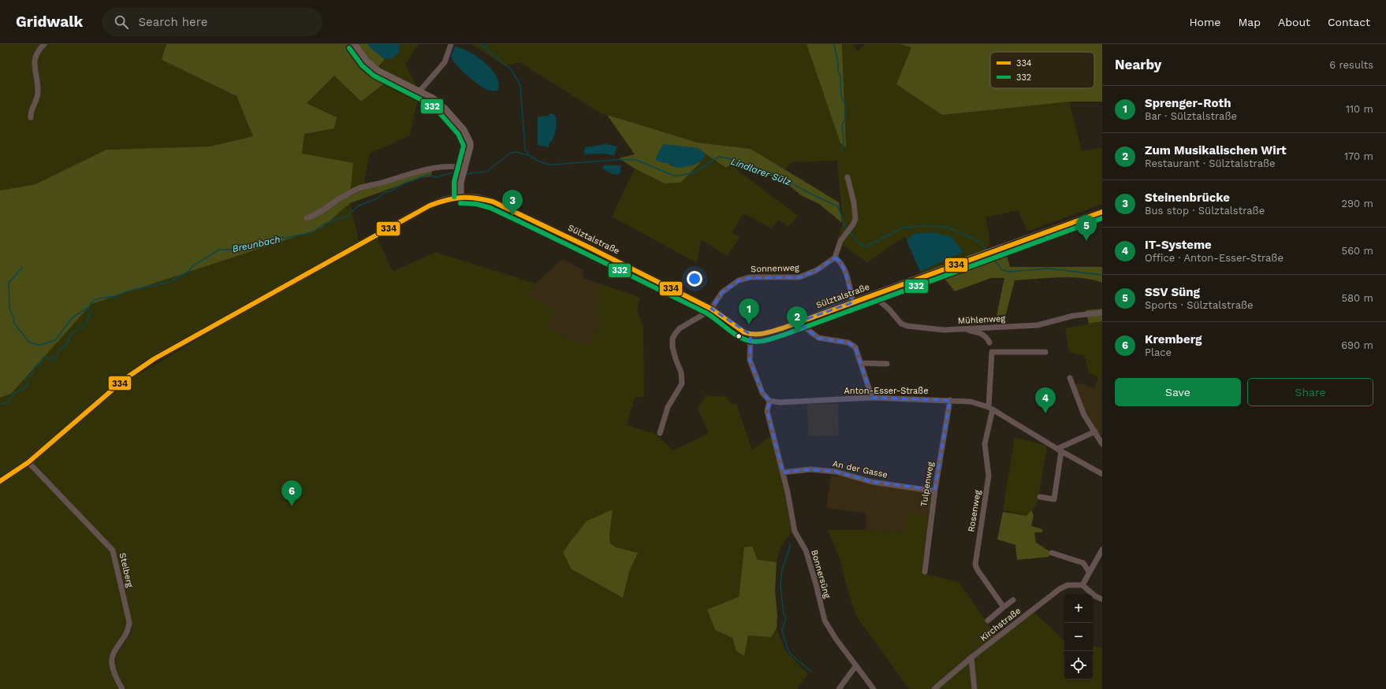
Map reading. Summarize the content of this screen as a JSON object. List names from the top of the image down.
{
  "streets": {
    "main road": ["Sülztalstraße"],
    "street": [
      "Sonnenweg",
      "Mühlenweg",
      "Anton-Esser-Straße",
      "An der Gasse",
      "Tulpenweg",
      "Rosenweg",
      "Stelberg",
      "Bonnersüng",
      "Kirchstraße"
    ]
  },
  "crossings": [
    ["Sülztalstraße", "Sonnenweg"],
    ["Sülztalstraße", "Mühlenweg"],
    ["Sülztalstraße", "Stelberg"],
    ["Anton-Esser-Straße", "Tulpenweg"],
    ["Anton-Esser-Straße", "Rosenweg"],
    ["Anton-Esser-Straße", "Bonnersüng"],
    ["An der Gasse", "Tulpenweg"],
    ["An der Gasse", "Bonnersüng"]
  ],
  "water": ["Lindlarer Sülz", "Breunbach"],
  "lines": ["transit line 332", "transit line 334"],
  "legend": ["334", "332"],
  "page": {
    "header": "Gridwalk",
    "search": "Search here",
    "nav": [
      "Home",
      "Map",
      "About",
      "Contact"
    ],
    "heading": ["Nearby", "6 results"],
    "list": [
      {
        "mark": "1",
        "name": "Sprenger-Roth",
        "note": "Bar · Sülztalstraße",
        "value": "110 m"
      },
      {
        "mark": "2",
        "name": "Zum Musikalischen Wirt",
        "note": "Restaurant · Sülztalstraße",
        "value": "170 m"
      },
      {
        "mark": "3",
        "name": "Steinenbrücke",
        "note": "Bus stop · Sülztalstraße",
        "value": "290 m"
      },
      {
        "mark": "4",
        "name": "IT-Systeme",
        "note": "Office · Anton-Esser-Straße",
        "value": "560 m"
      },
      {
        "mark": "5",
        "name": "SSV Süng",
        "note": "Sports · Sülztalstraße",
        "value": "580 m"
      },
      {
        "mark": "6",
        "name": "Kremberg",
        "note": "Place",
        "value": "690 m"
      }
    ],
    "pins": [
      "3",
      "5",
      "1",
      "2",
      "4",
      "6"
    ],
    "buttons": ["Save", "Share"],
    "map_buttons": ["+", "−"]
  }
}
